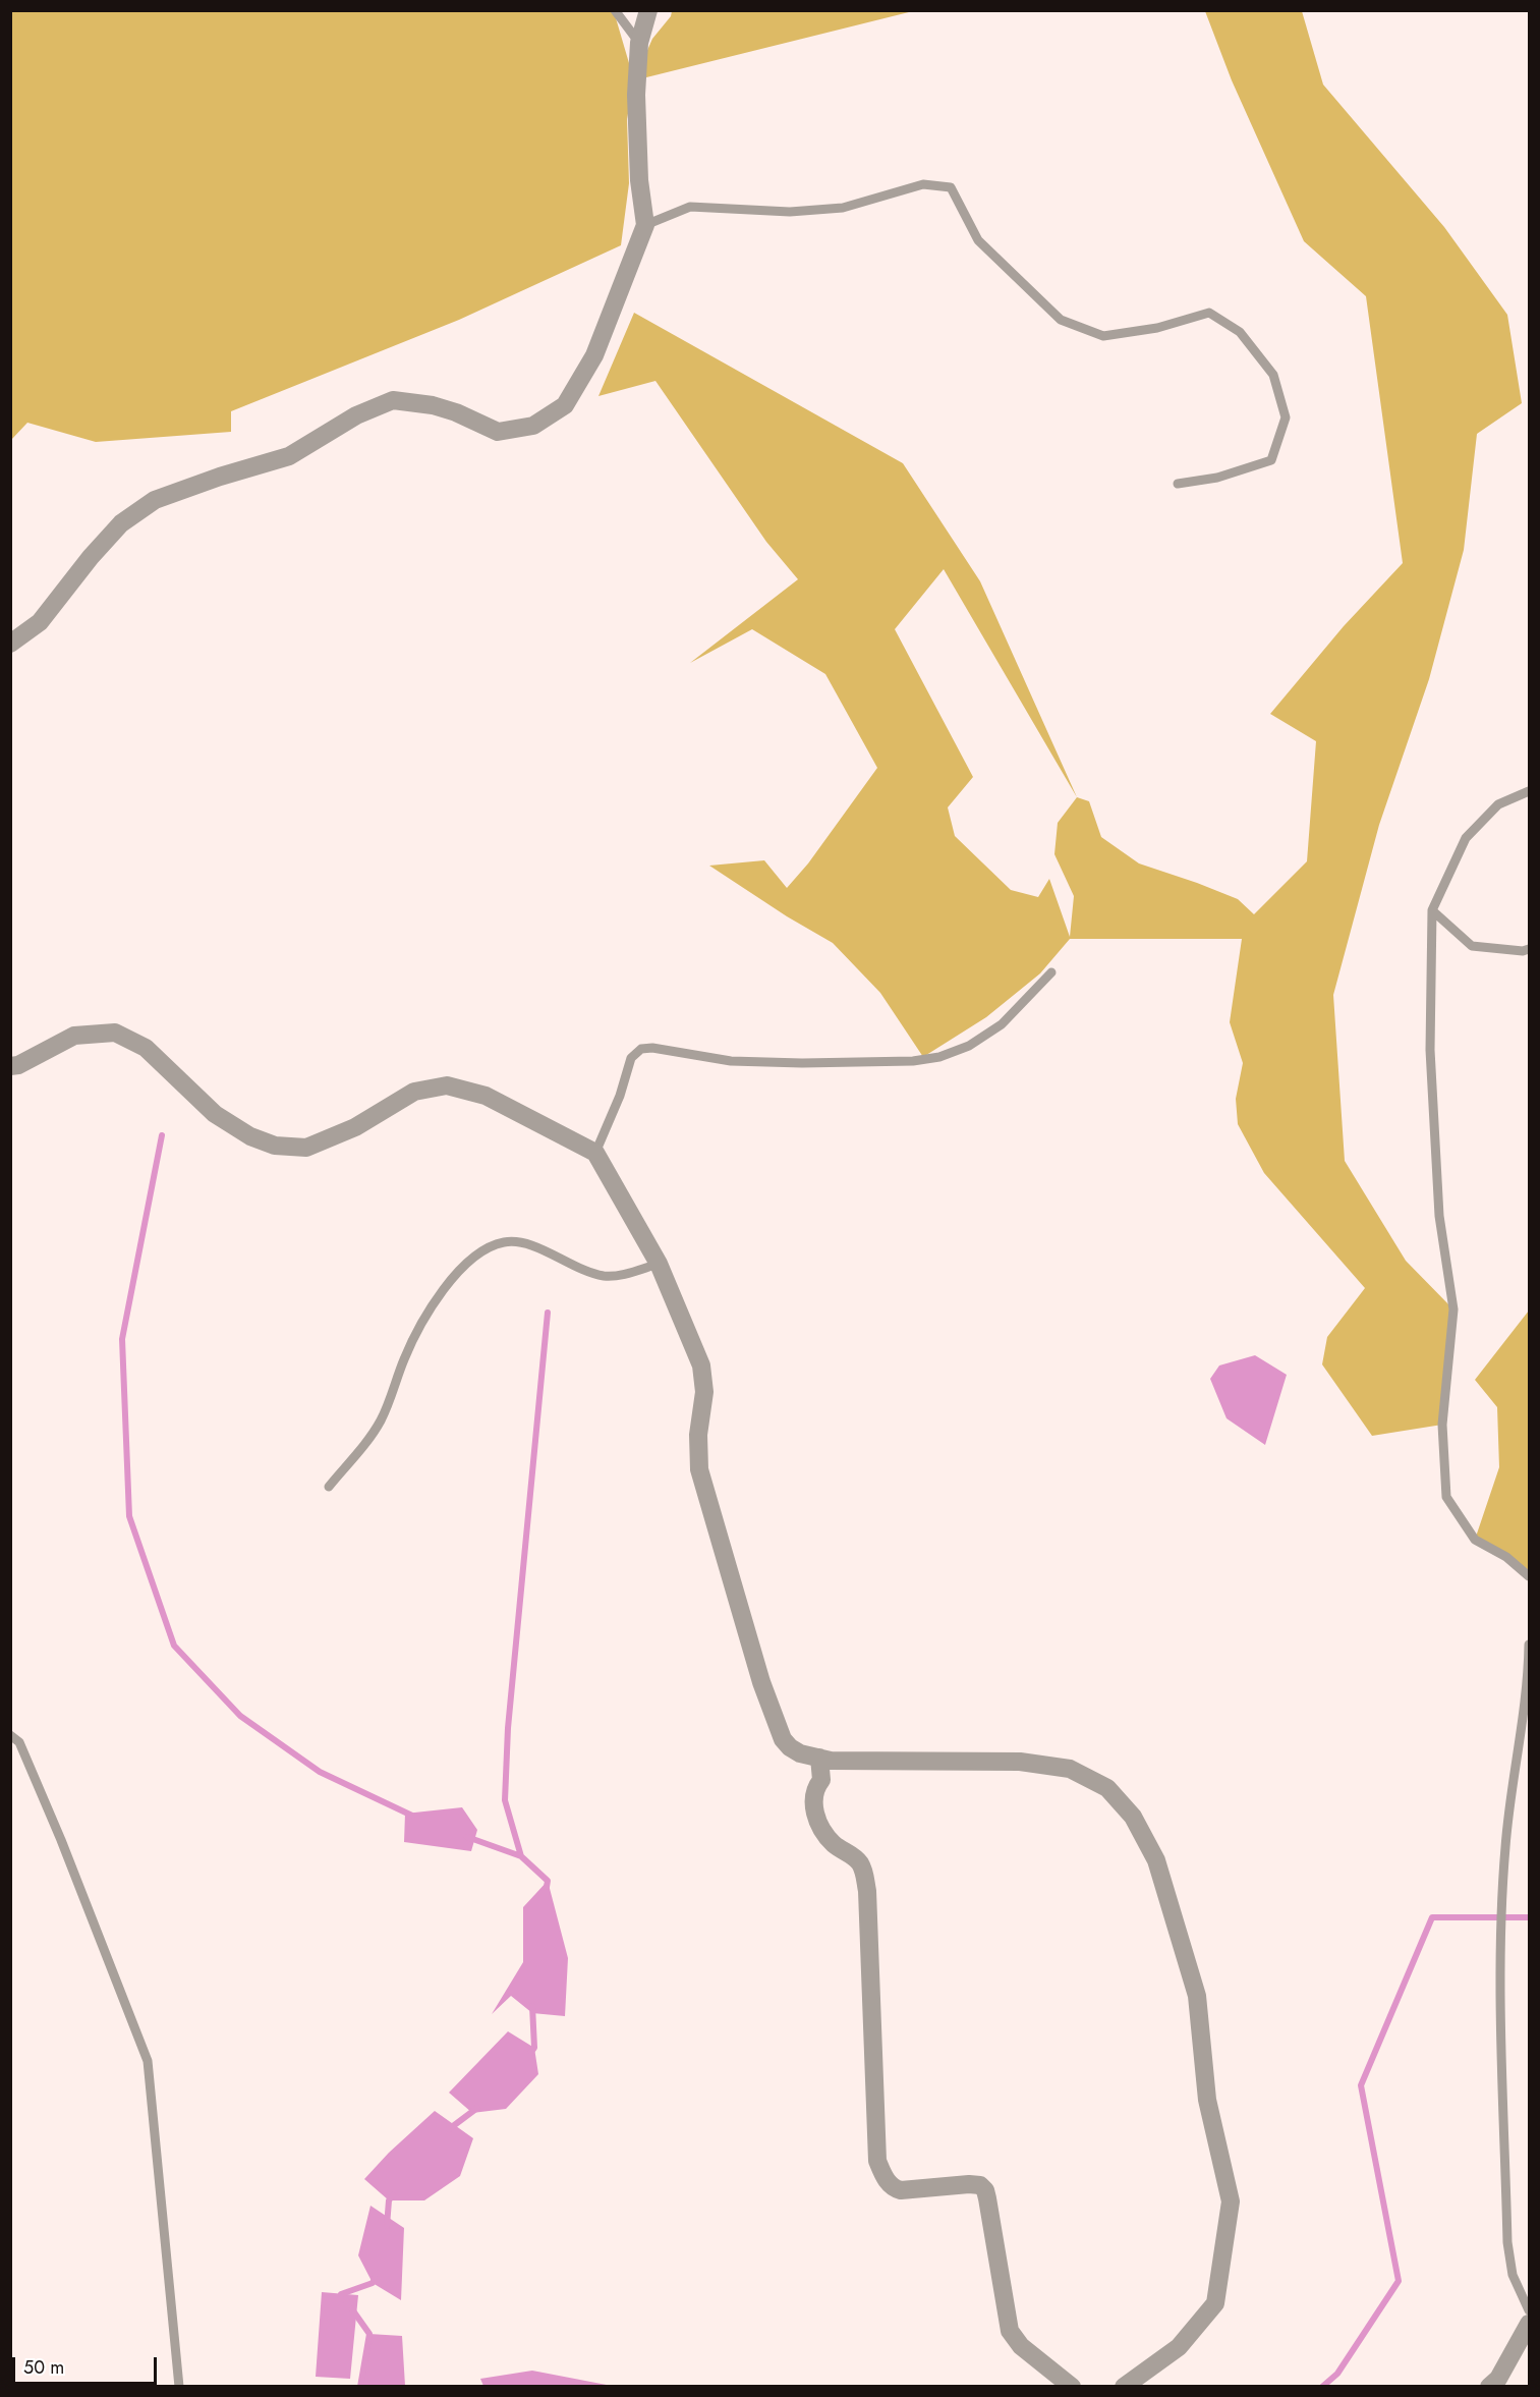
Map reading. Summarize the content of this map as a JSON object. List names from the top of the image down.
{
  "scale_bar": "50 m"
}
